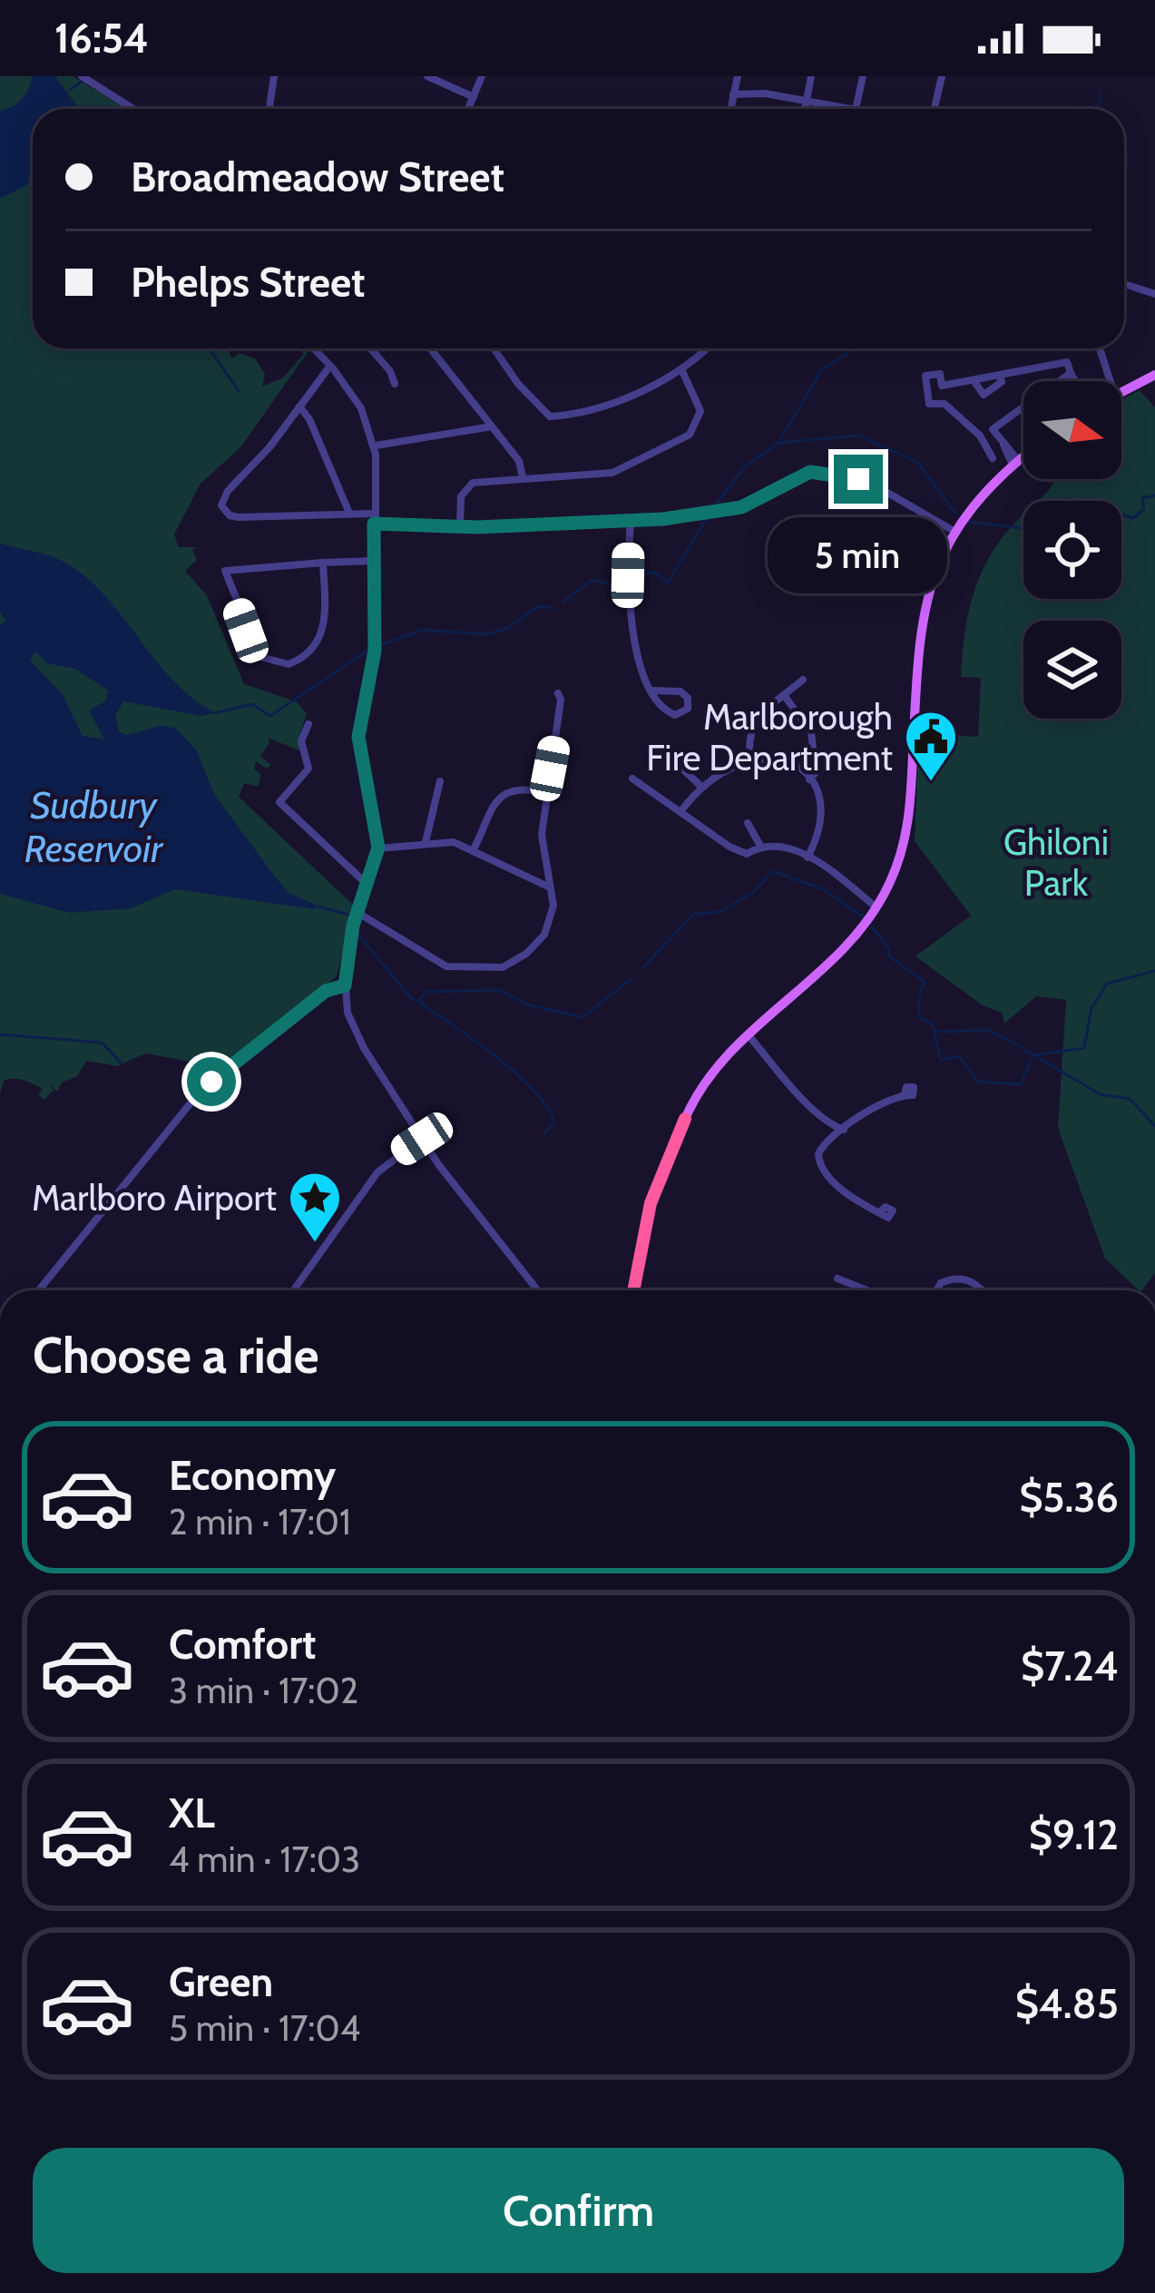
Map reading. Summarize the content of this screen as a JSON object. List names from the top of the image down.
{
  "water": ["Sudbury Reservoir"],
  "parks": ["Ghiloni Park"],
  "places": {
    "public building": ["Marlborough Fire Department"],
    "place": ["Marlboro Airport"]
  },
  "north": "right",
  "page": {
    "status": "16:54",
    "banner": ["Broadmeadow Street", "Phelps Street"],
    "bubble": "5 min",
    "heading": "Choose a ride",
    "list": [
      {
        "name": "Economy",
        "note": "2 min · 17:01",
        "value": "$5.36"
      },
      {
        "name": "Comfort",
        "note": "3 min · 17:02",
        "value": "$7.24"
      },
      {
        "name": "XL",
        "note": "4 min · 17:03",
        "value": "$9.12"
      },
      {
        "name": "Green",
        "note": "5 min · 17:04",
        "value": "$4.85"
      }
    ],
    "buttons": "Confirm"
  }
}
